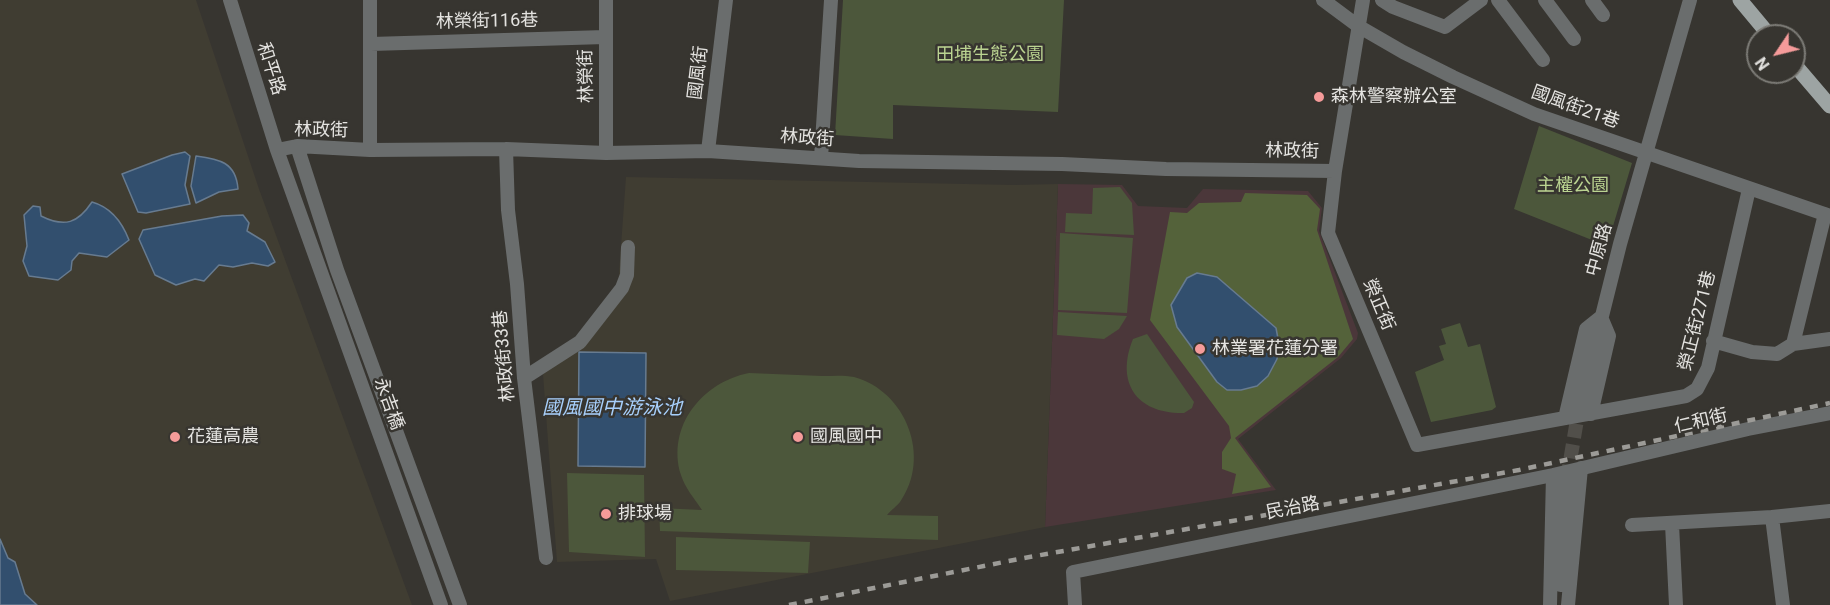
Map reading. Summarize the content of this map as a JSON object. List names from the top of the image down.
{
  "streets": {
    "street": [
      "林榮街116巷",
      "和平路",
      "國風街",
      "林榮街",
      "國風街21巷",
      "林政街",
      "中原路",
      "榮正街",
      "榮正街271巷",
      "林政街33巷",
      "永吉橋",
      "仁和街",
      "民治路"
    ]
  },
  "crossings": [
    ["林榮街116巷", "林榮街"],
    ["和平路", "林政街"],
    ["和平路", "永吉橋"],
    ["國風街", "林政街"],
    ["林榮街", "林政街"],
    ["國風街21巷", "中原路"],
    ["國風街21巷", "榮正街"],
    ["國風街21巷", "榮正街271巷"],
    ["林政街", "榮正街"],
    ["林政街", "林政街33巷"],
    ["中原路", "榮正街"],
    ["中原路", "榮正街271巷"],
    ["榮正街", "榮正街271巷"],
    ["仁和街", "民治路"]
  ],
  "water": ["國風國中游泳池"],
  "parks": ["田埔生態公園", "主權公園"],
  "places": [
    "森林警察辦公室",
    "林業署花蓮分署",
    "花蓮高農",
    "國風國中",
    "排球場"
  ],
  "north": "bottom left"
}
